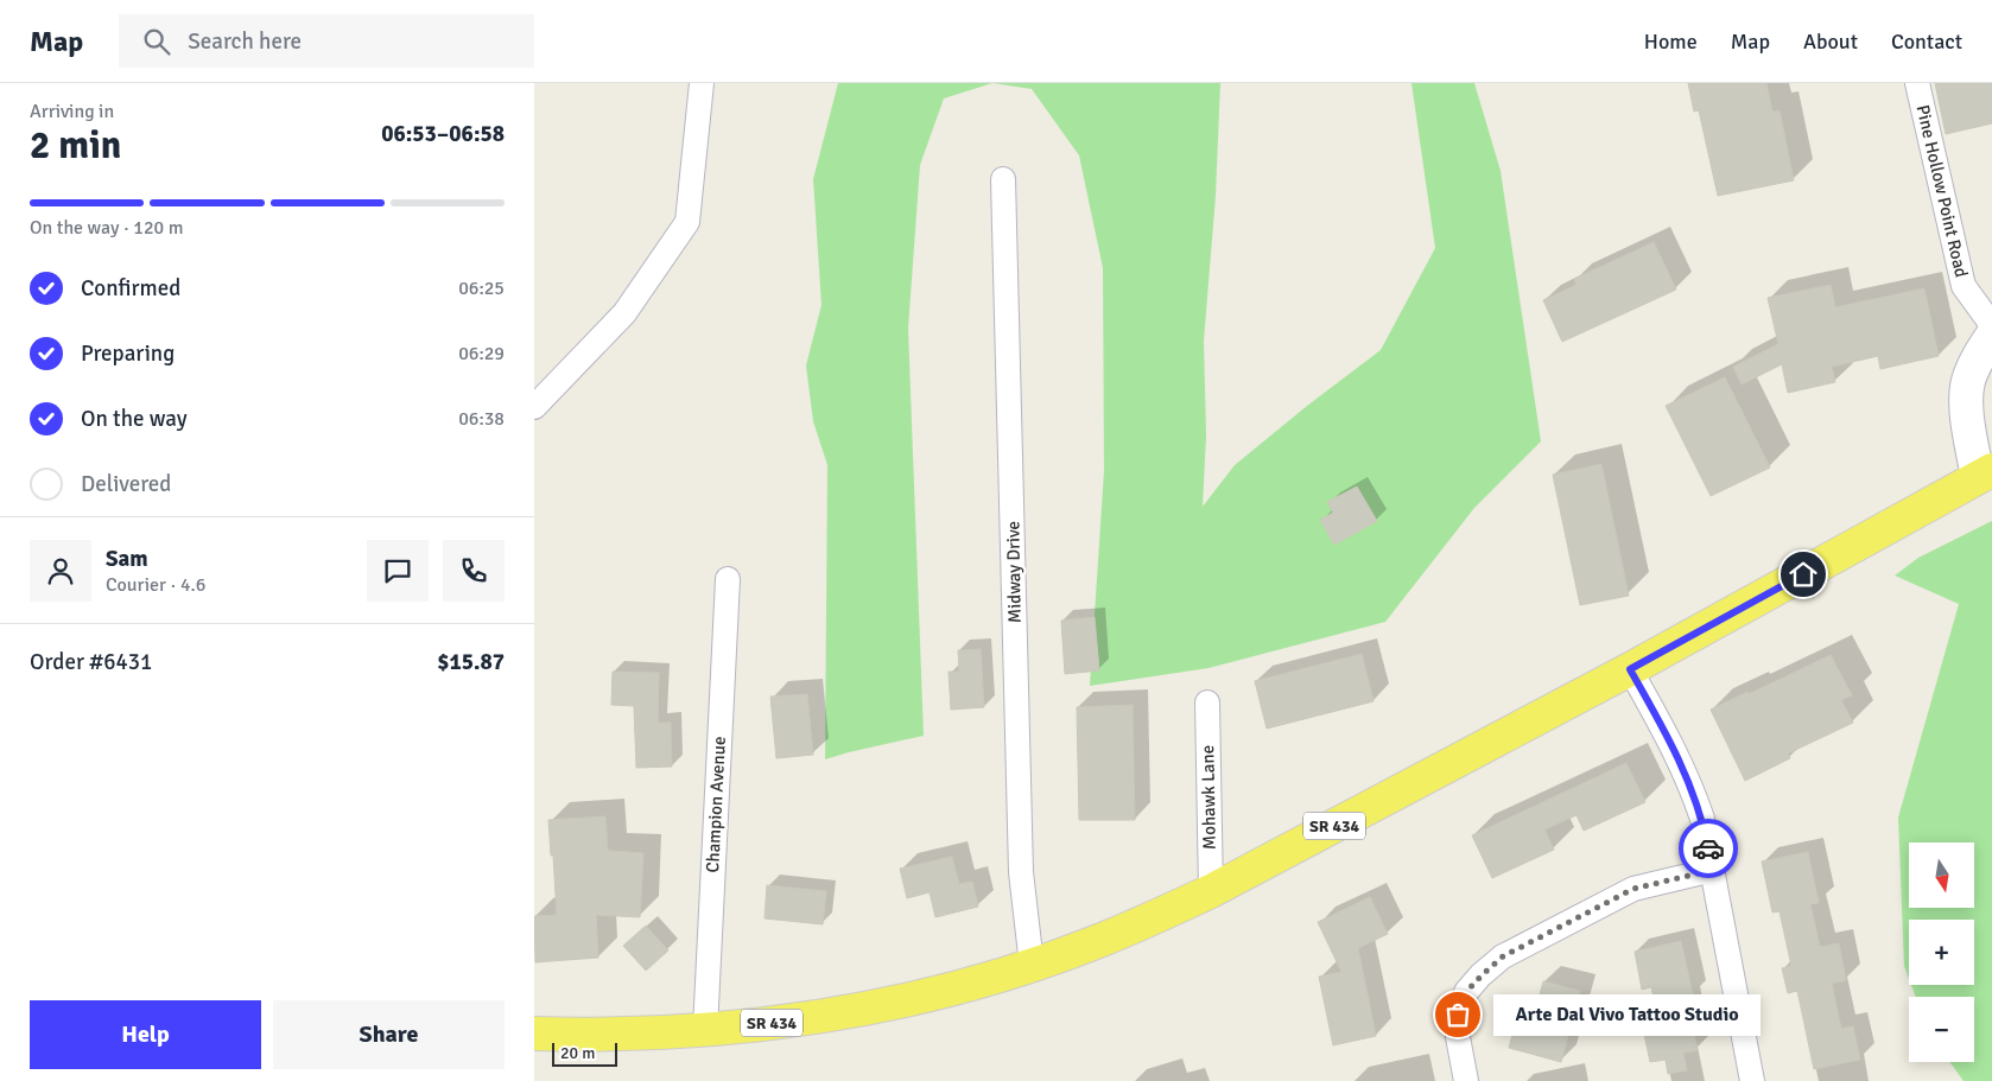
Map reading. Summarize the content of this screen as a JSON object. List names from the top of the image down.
{
  "streets": {
    "main road": ["SR 434"],
    "street": [
      "Pine Hollow Point Road",
      "Midway Drive",
      "Mohawk Lane",
      "Champion Avenue"
    ]
  },
  "crossings": [
    ["Midway Drive", "SR 434"],
    ["Mohawk Lane", "SR 434"],
    ["Champion Avenue", "SR 434"]
  ],
  "places": ["Arte Dal Vivo Tattoo Studio"],
  "scale_bar": "20 m",
  "north": "bottom",
  "page": {
    "header": "Map",
    "search": "Search here",
    "nav": [
      "Home",
      "Map",
      "About",
      "Contact"
    ],
    "heading": ["2 min", "Arriving in", "06:53–06:58"],
    "panel": [
      "Sam",
      "Courier · 4.6",
      "Order #6431",
      "$15.87"
    ],
    "bar": "On the way · 120 m",
    "list": [
      ["Confirmed", "06:25"],
      ["Preparing", "06:29"],
      ["On the way", "06:38"],
      "Delivered"
    ],
    "map_buttons": ["+", "−"],
    "buttons": ["Help", "Share"],
    "bubble": "Arte Dal Vivo Tattoo Studio",
    "scale": "20 m"
  }
}
